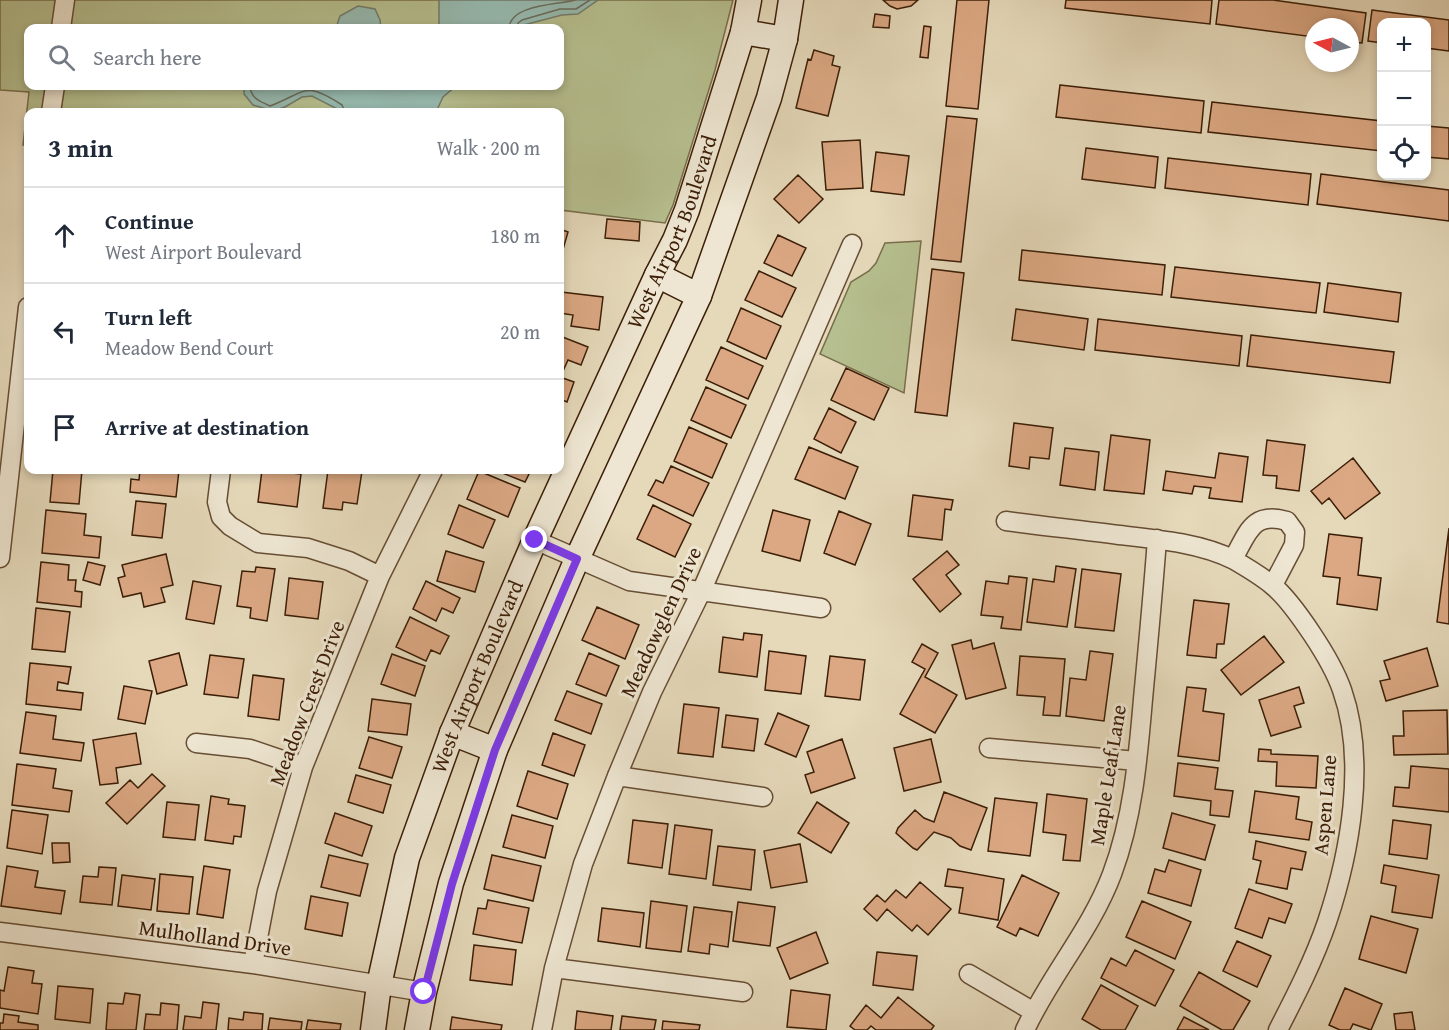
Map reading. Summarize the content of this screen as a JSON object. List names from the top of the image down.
{
  "streets": {
    "main road": ["West Airport Boulevard"],
    "street": [
      "Meadowglen Drive",
      "Meadow Crest Drive",
      "Maple Leaf Lane",
      "Aspen Lane",
      "Mulholland Drive"
    ]
  },
  "crossings": [
    ["West Airport Boulevard", "Mulholland Drive"],
    ["Meadow Crest Drive", "Mulholland Drive"],
    ["Maple Leaf Lane", "Aspen Lane"]
  ],
  "north": "left",
  "page": {
    "map_buttons": ["+", "−"],
    "search": "Search here",
    "heading": ["3 min", "Walk · 200 m"],
    "list": [
      ["Continue", "West Airport Boulevard", "180 m"],
      ["Turn left", "Meadow Bend Court", "20 m"],
      "Arrive at destination"
    ]
  }
}
